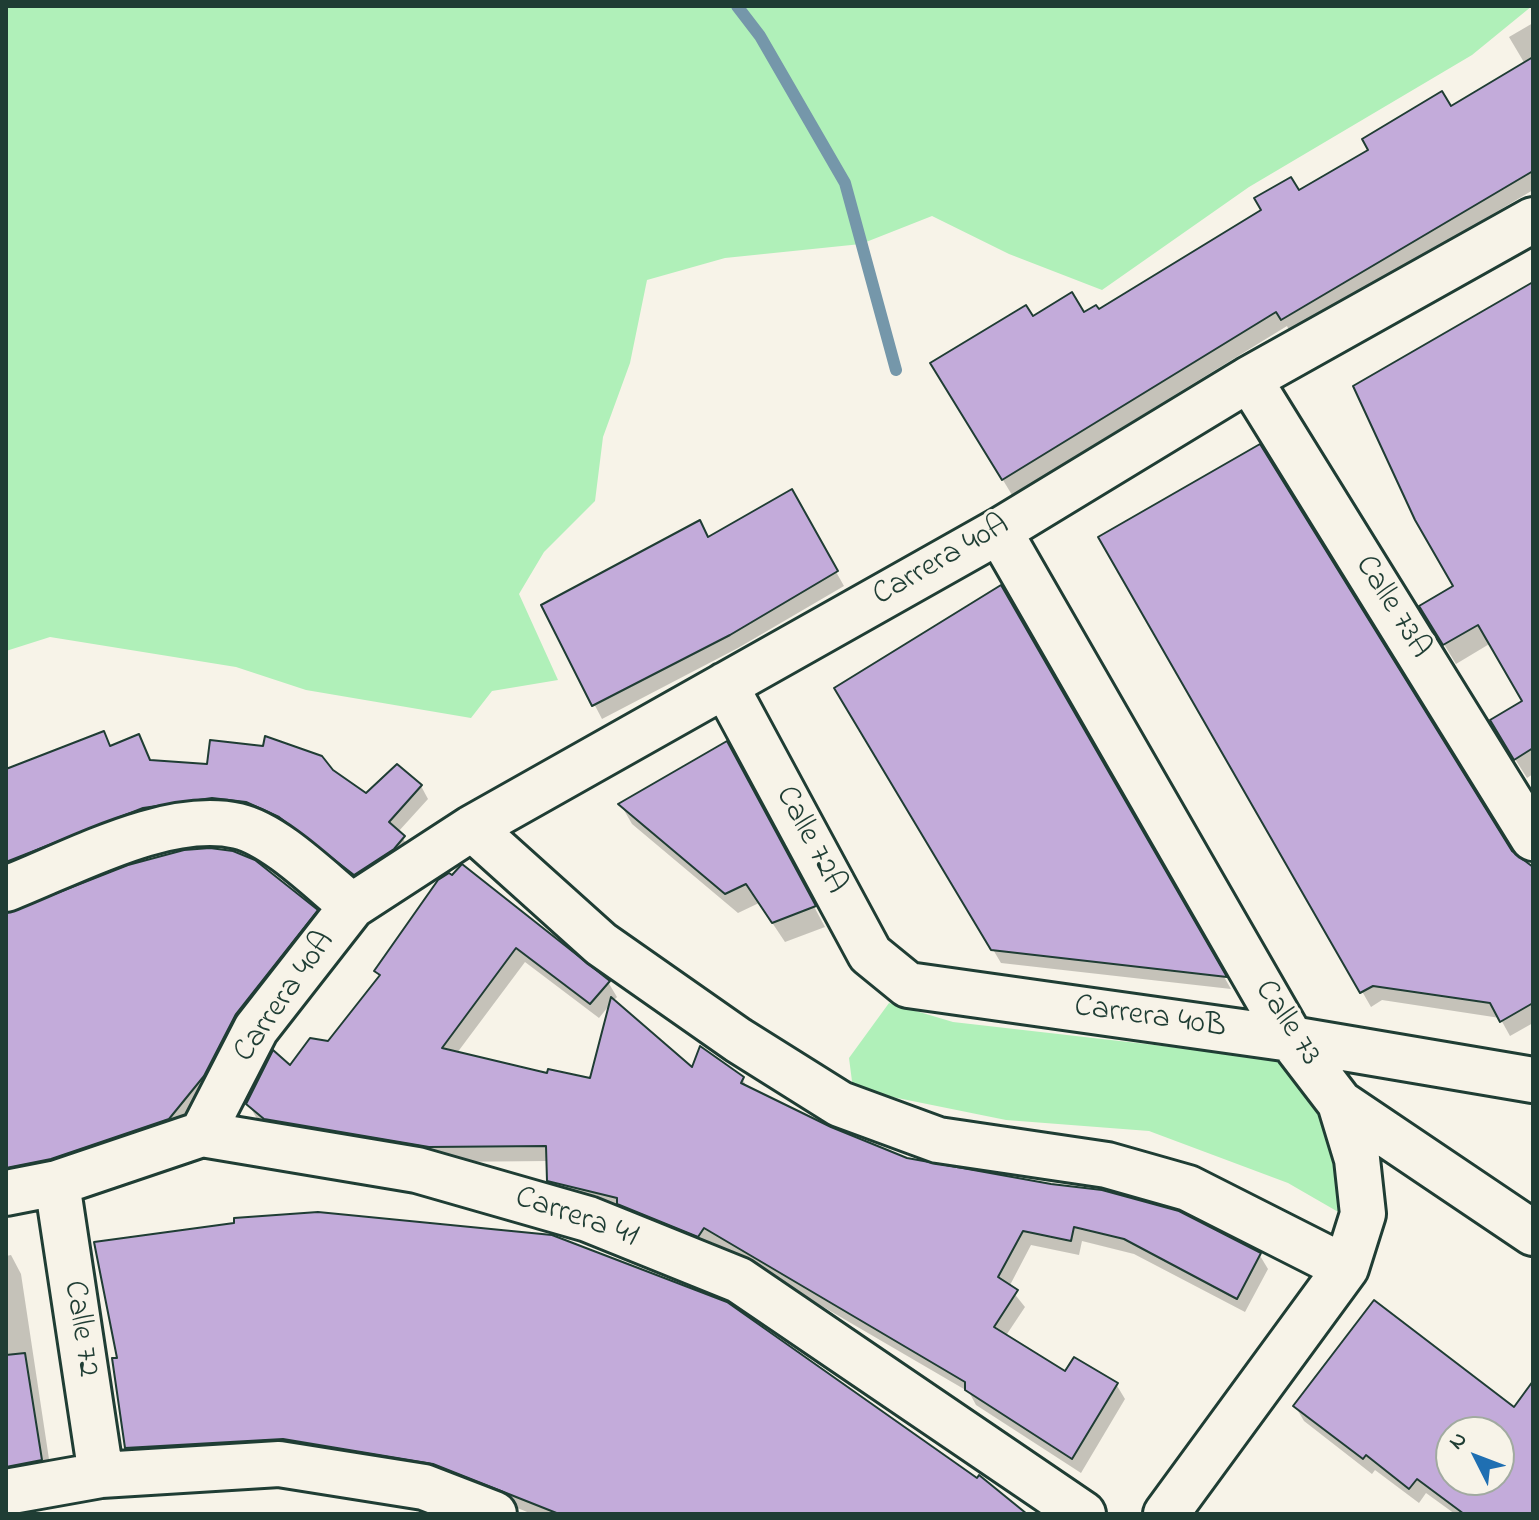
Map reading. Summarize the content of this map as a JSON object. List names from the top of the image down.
{
  "streets": {
    "street": [
      "Carrera 40A",
      "Calle 73A",
      "Calle 72A",
      "Carrera 40B",
      "Calle 73",
      "Carrera 41",
      "Calle 72"
    ]
  },
  "crossings": [
    ["Carrera 40A", "Calle 73A"],
    ["Carrera 40A", "Calle 72A"],
    ["Carrera 40A", "Calle 73"],
    ["Carrera 40A", "Carrera 41"],
    ["Calle 72A", "Carrera 40B"],
    ["Carrera 40B", "Calle 73"],
    ["Carrera 41", "Calle 72"]
  ],
  "north": "top left"
}
